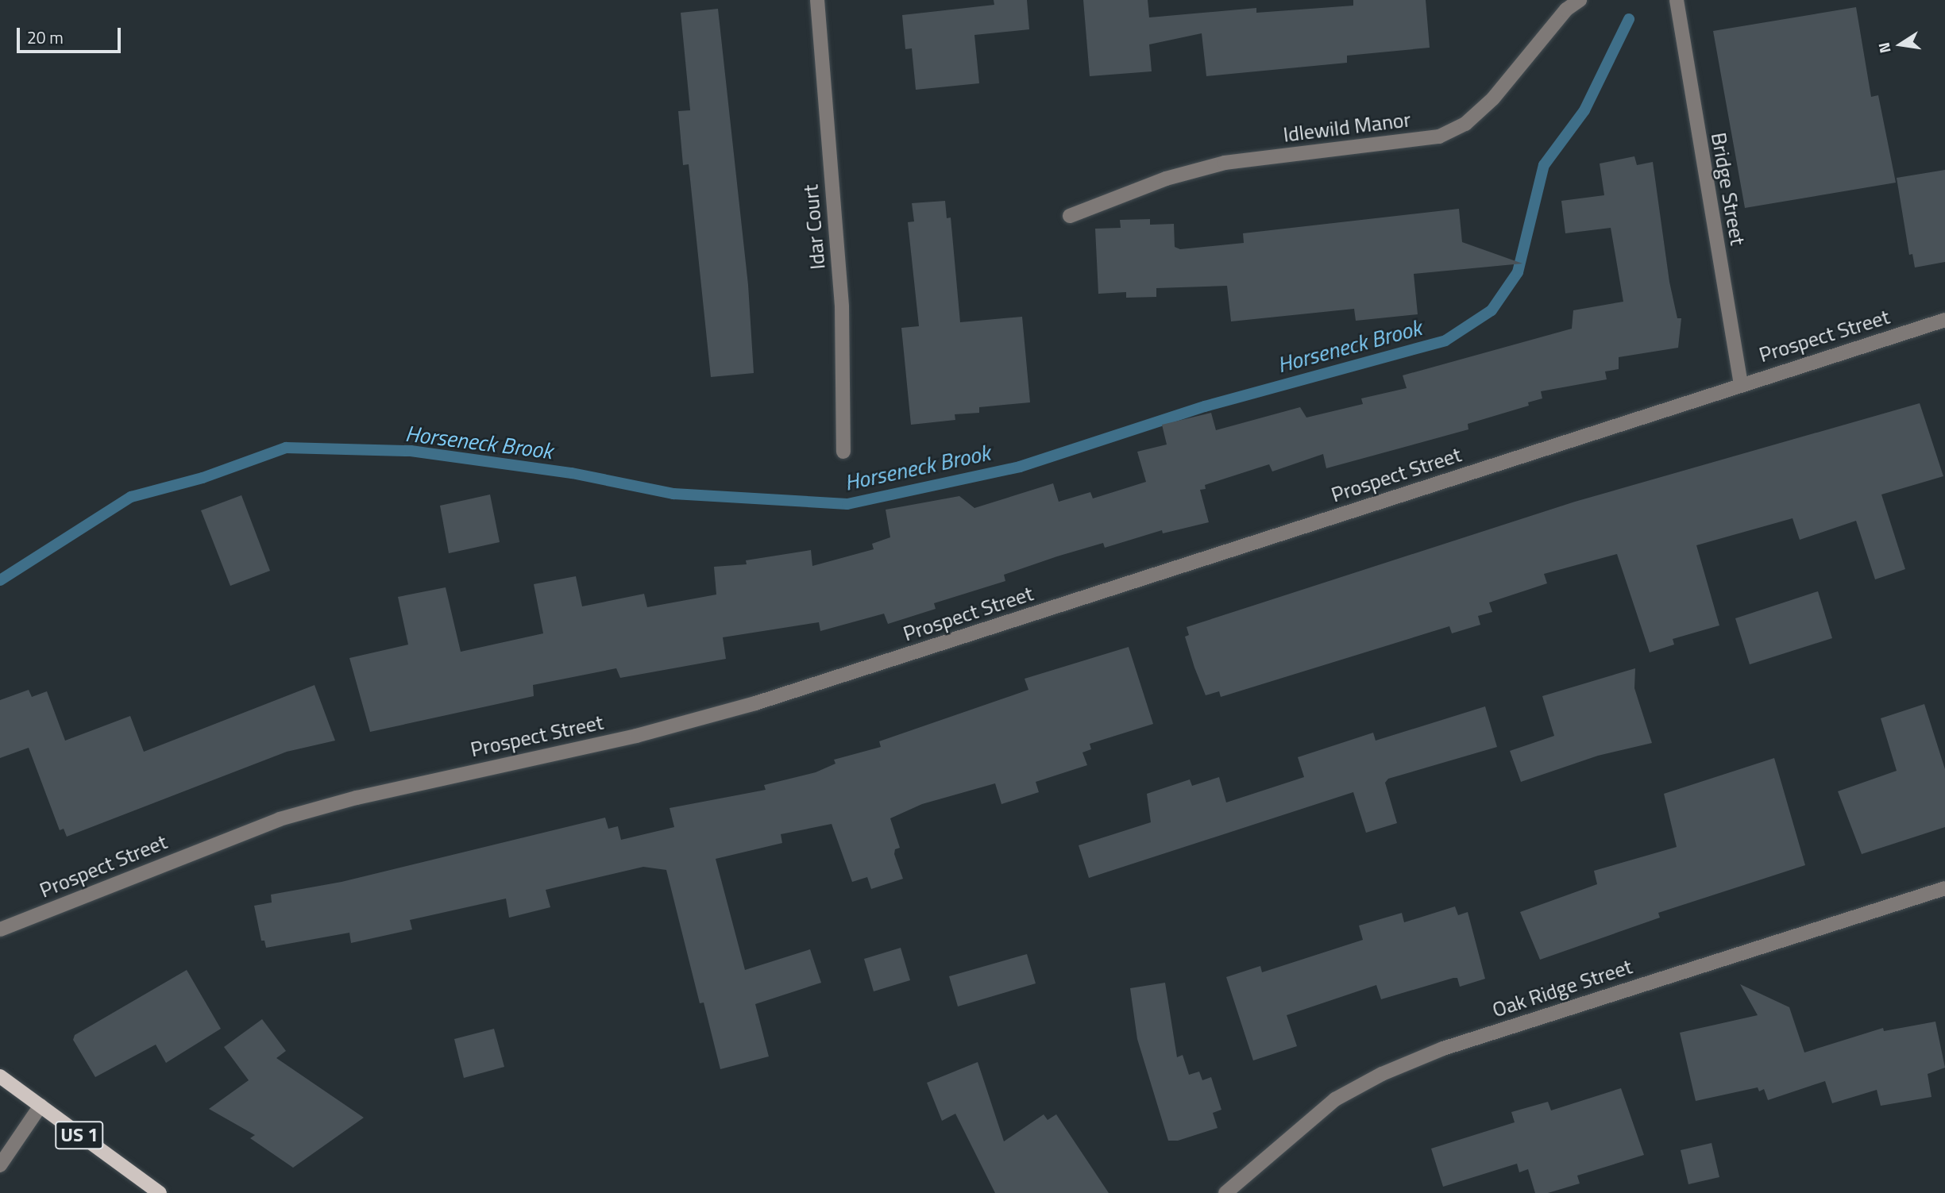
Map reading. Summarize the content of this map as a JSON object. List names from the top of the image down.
{
  "streets": {
    "main road": ["US 1"],
    "street": [
      "Idlewild Manor",
      "Bridge Street",
      "Idar Court",
      "Prospect Street",
      "Oak Ridge Street"
    ]
  },
  "crossings": [
    ["Bridge Street", "Prospect Street"]
  ],
  "water": ["Horseneck Brook"],
  "scale_bar": "20 m",
  "north": "left"
}
